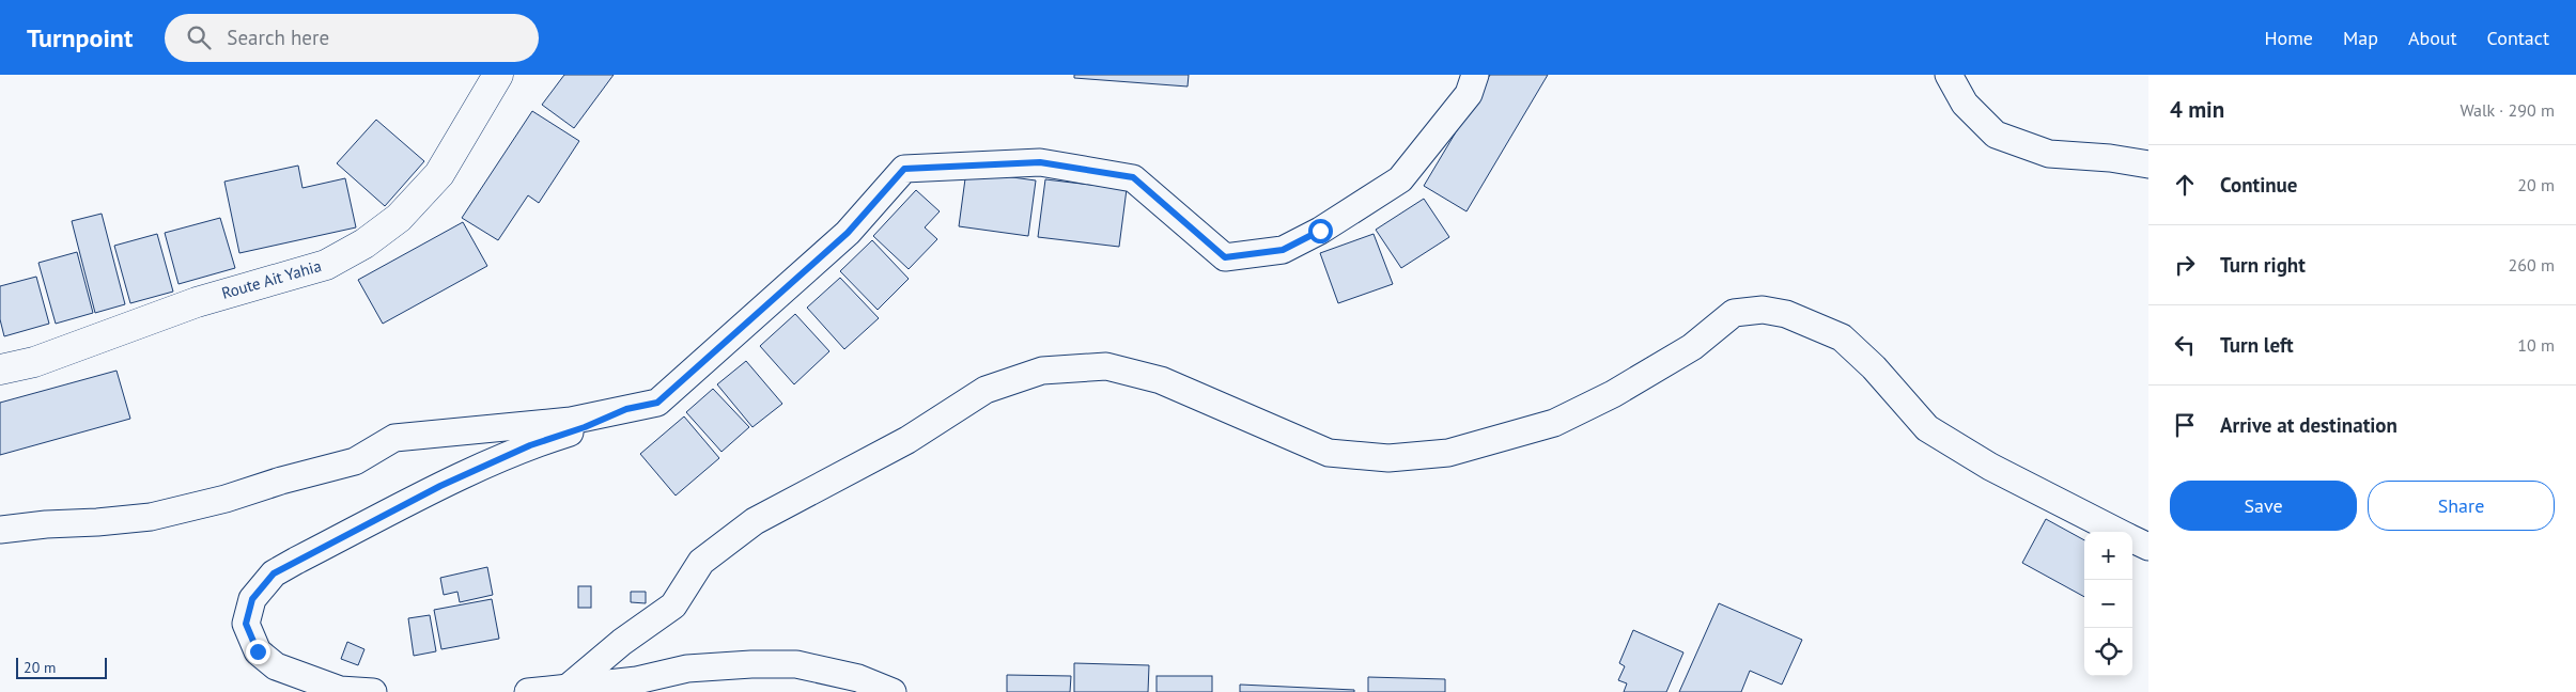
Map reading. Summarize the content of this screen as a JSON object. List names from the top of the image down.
{
  "streets": {
    "main road": ["Route Ait Yahia"]
  },
  "scale_bar": "20 m",
  "page": {
    "header": "Turnpoint",
    "search": "Search here",
    "nav": [
      "Home",
      "Map",
      "About",
      "Contact"
    ],
    "heading": ["4 min", "Walk · 290 m"],
    "list": [
      ["Continue", "20 m"],
      ["Turn right", "260 m"],
      ["Turn left", "10 m"],
      "Arrive at destination"
    ],
    "buttons": ["Save", "Share"],
    "map_buttons": ["+", "−"],
    "scale": "20 m"
  }
}
